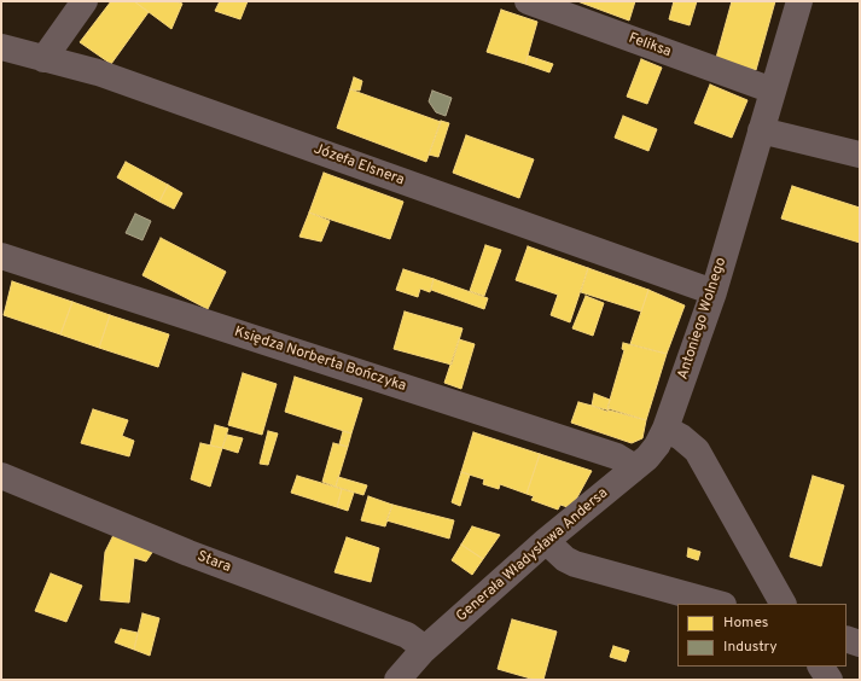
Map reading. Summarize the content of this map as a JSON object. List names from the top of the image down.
{
  "streets": {
    "street": [
      "Feliksa",
      "Józefa Elsnera",
      "Antoniego Wolnego",
      "Księdza Norberta Bończyka",
      "Generała Władysława Andersa",
      "Stara"
    ]
  },
  "crossings": [
    ["Feliksa", "Antoniego Wolnego"],
    ["Józefa Elsnera", "Antoniego Wolnego"],
    ["Antoniego Wolnego", "Generała Władysława Andersa"],
    ["Księdza Norberta Bończyka", "Generała Władysława Andersa"],
    ["Generała Władysława Andersa", "Stara"]
  ],
  "legend": ["Homes", "Industry"]
}
